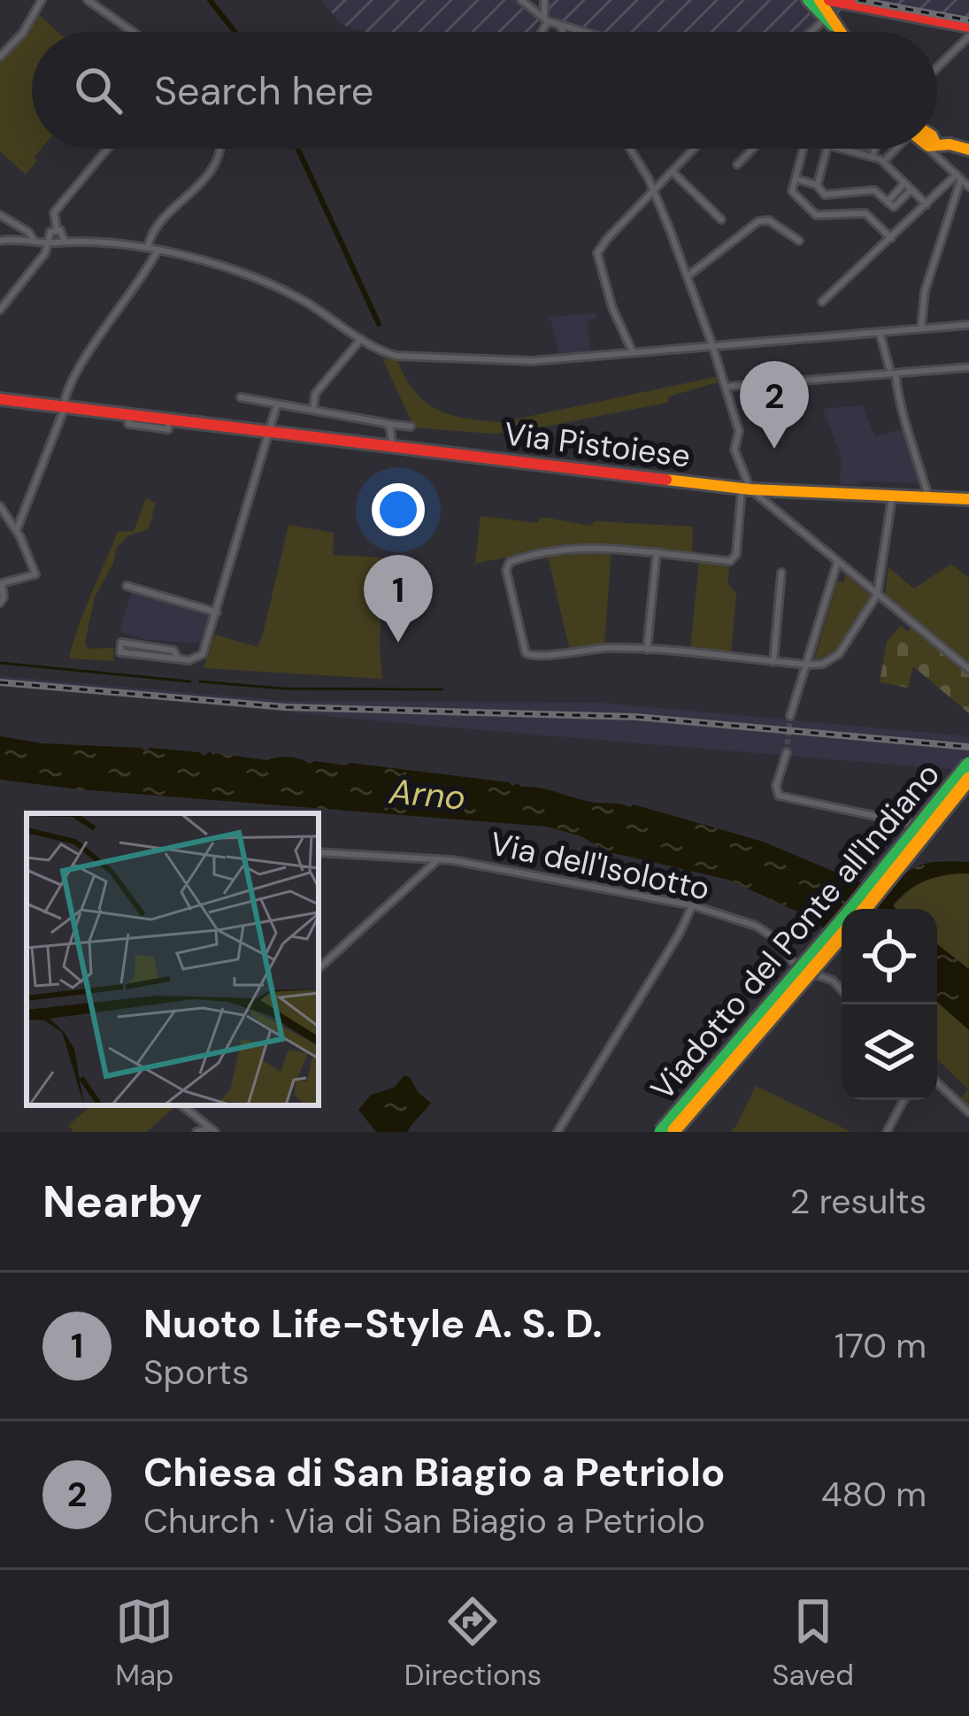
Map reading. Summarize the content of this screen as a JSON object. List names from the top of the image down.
{
  "streets": {
    "main road": ["Via Pistoiese", "Viadotto del Ponte all'Indiano"],
    "street": ["Via dell'Isolotto"]
  },
  "water": ["Arno"],
  "page": {
    "search": "Search here",
    "pins": ["2", "1"],
    "heading": ["Nearby", "2 results"],
    "list": [
      {
        "mark": "1",
        "name": "Nuoto Life-Style A. S. D.",
        "note": "Sports",
        "value": "170 m"
      },
      {
        "mark": "2",
        "name": "Chiesa di San Biagio a Petriolo",
        "note": "Church · Via di San Biagio a Petriolo",
        "value": "480 m"
      }
    ],
    "nav": ["Map", "Directions", "Saved"]
  }
}
